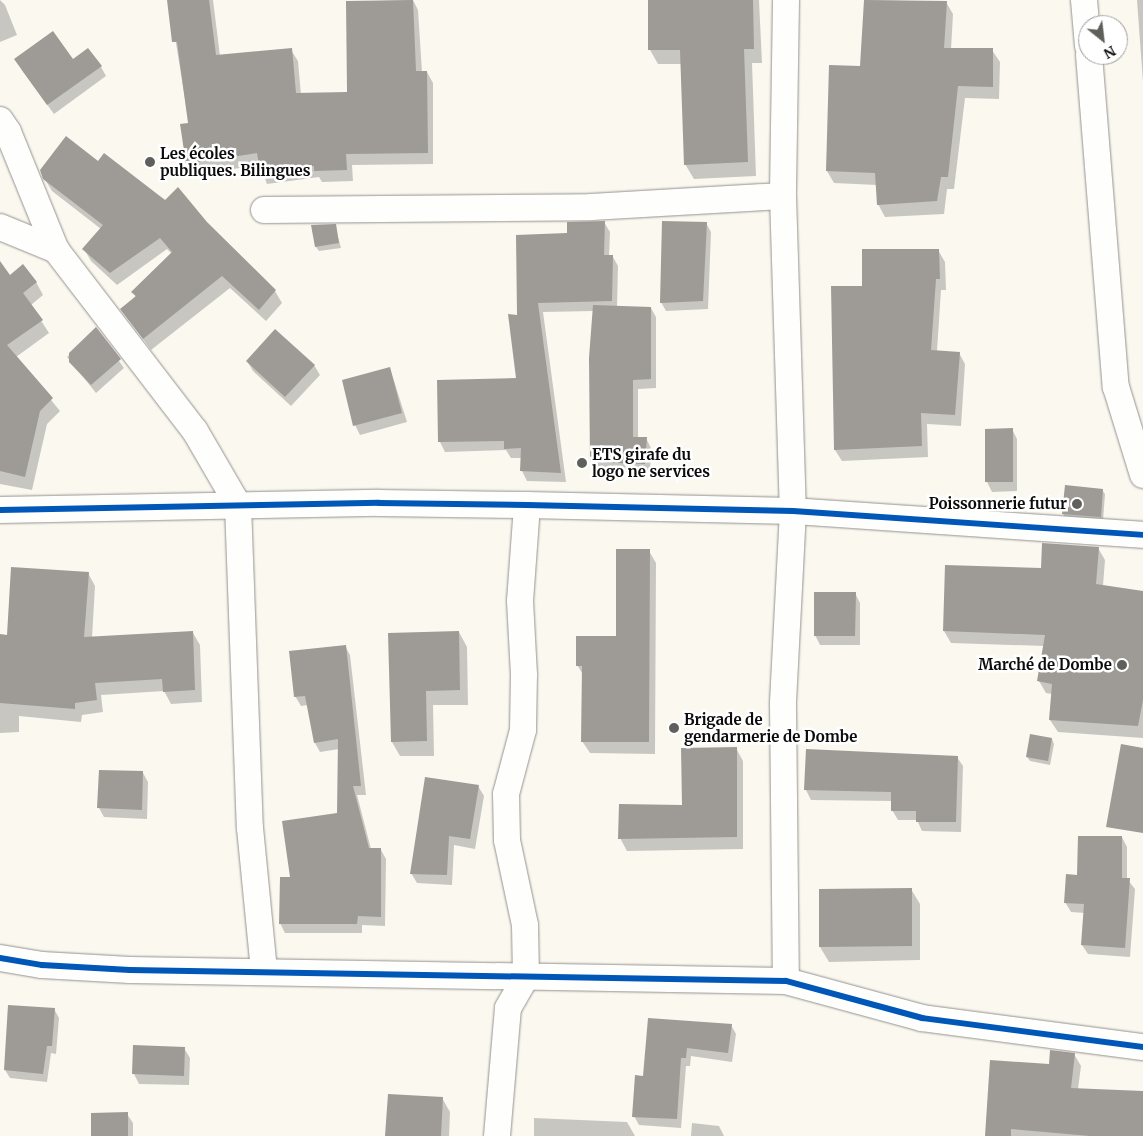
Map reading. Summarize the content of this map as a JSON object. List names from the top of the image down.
{
  "places": [
    "Les écoles publiques. Bilingues",
    "ETS girafe du logo ne services",
    "Poissonnerie futur",
    "Marché de Dombe",
    "Brigade de gendarmerie de Dombe"
  ],
  "north": "bottom right"
}
